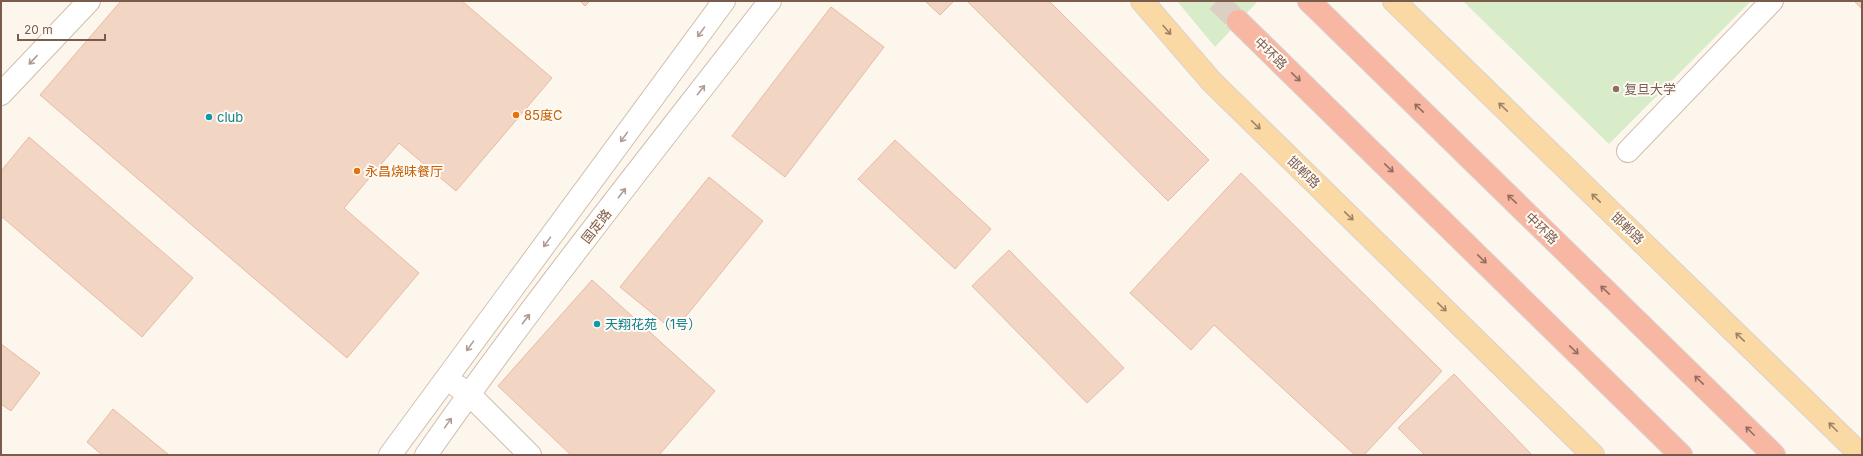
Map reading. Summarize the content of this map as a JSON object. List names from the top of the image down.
{
  "streets": {
    "highway": ["中环路"],
    "main road": ["邯郸路"],
    "street": ["国定路"]
  },
  "places": [
    "复旦大学",
    "85度C",
    "club",
    "永昌烧味餐厅",
    "天翔花苑（1号）"
  ],
  "scale_bar": "20 m"
}
